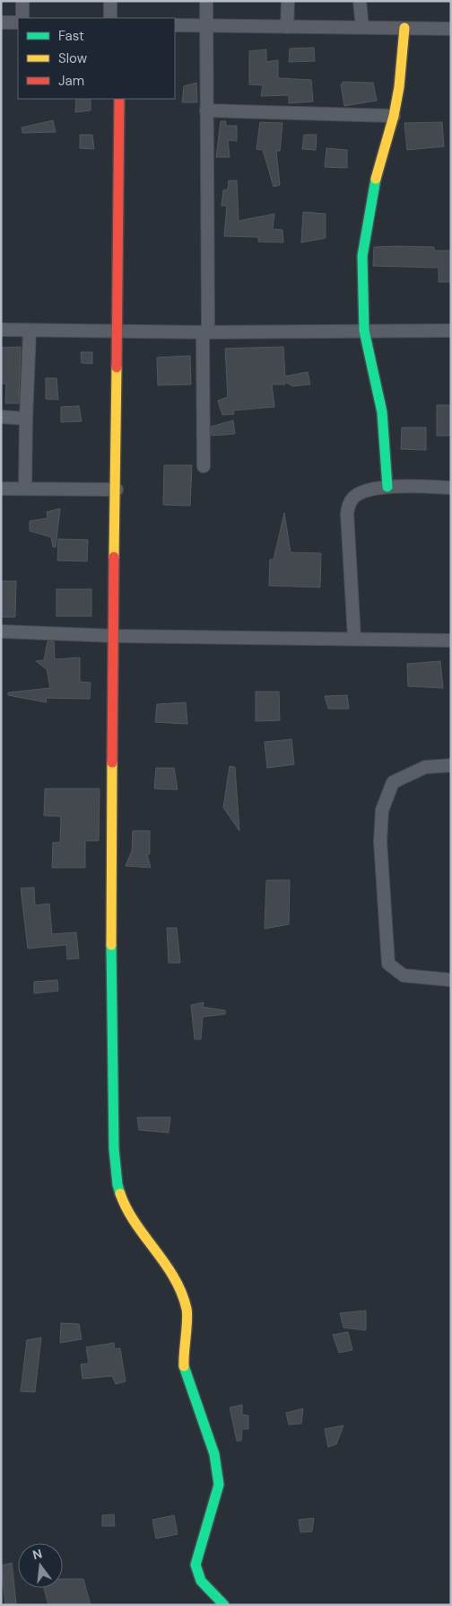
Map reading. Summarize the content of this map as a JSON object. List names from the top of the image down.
{
  "legend": ["Fast", "Slow", "Jam"],
  "north": "top"
}
